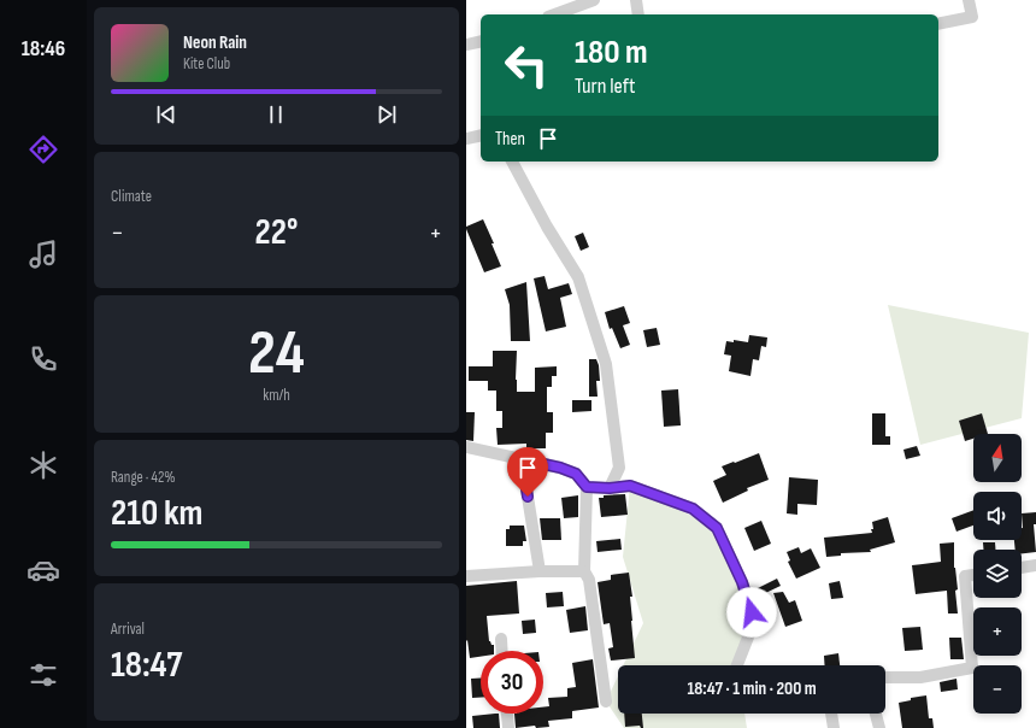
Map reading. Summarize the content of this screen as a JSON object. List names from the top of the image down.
{
  "north": "top",
  "page": {
    "tabs": "18:46",
    "turn": ["180 m", "Turn left"],
    "song": ["Neon Rain", "Kite Club"],
    "then": "Then",
    "tile": [
      "Climate",
      ["24", "km/h"],
      ["Range · 42%", "210 km"],
      ["Arrival", "18:47"]
    ],
    "heat": ["−", "22°", "+"],
    "map_buttons": ["+", "−"],
    "limit": "30",
    "trip": "18:47 · 1 min · 200 m"
  }
}
